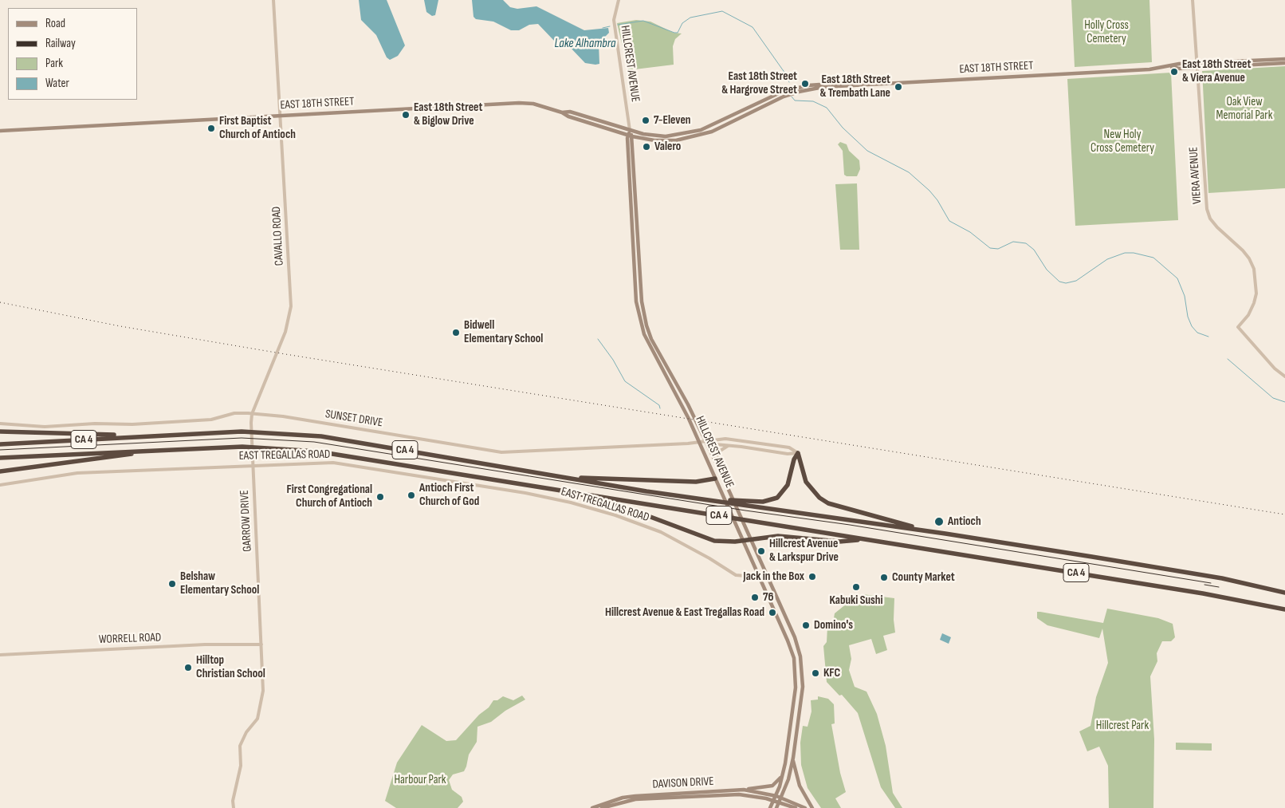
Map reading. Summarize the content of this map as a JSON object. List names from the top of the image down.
{
  "streets": {
    "highway": ["CA 4"],
    "main road": ["HILLCREST AVENUE", "EAST 18TH STREET", "DAVISON DRIVE"],
    "street": [
      "VIERA AVENUE",
      "CAVALLO ROAD",
      "SUNSET DRIVE",
      "EAST TREGALLAS ROAD",
      "GARROW DRIVE",
      "WORRELL ROAD"
    ]
  },
  "crossings": [
    ["HILLCREST AVENUE", "EAST 18TH STREET"],
    ["HILLCREST AVENUE", "SUNSET DRIVE"],
    ["HILLCREST AVENUE", "EAST TREGALLAS ROAD"],
    ["HILLCREST AVENUE", "DAVISON DRIVE"],
    ["EAST 18TH STREET", "VIERA AVENUE"],
    ["EAST 18TH STREET", "CAVALLO ROAD"],
    ["CAVALLO ROAD", "SUNSET DRIVE"],
    ["CAVALLO ROAD", "EAST TREGALLAS ROAD"],
    ["CAVALLO ROAD", "GARROW DRIVE"],
    ["EAST TREGALLAS ROAD", "GARROW DRIVE"],
    ["GARROW DRIVE", "WORRELL ROAD"]
  ],
  "water": ["Lake Alhambra"],
  "parks": [
    "Holly Cross Cemetery",
    "Oak View Memorial Park",
    "New Holy Cross Cemetery",
    "Hillcrest Park",
    "Harbour Park"
  ],
  "places": [
    "East 18th Street & Viera Avenue",
    "East 18th Street & Hargrove Street",
    "East 18th Street & Trembath Lane",
    "East 18th Street & Biglow Drive",
    "7-Eleven",
    "First Baptist Church of Antioch",
    "Valero",
    "Bidwell Elementary School",
    "Antioch First Church of God",
    "First Congregational Church of Antioch",
    "Antioch",
    "Hillcrest Avenue & Larkspur Drive",
    "Jack in the Box",
    "County Market",
    "Belshaw Elementary School",
    "Kabuki Sushi",
    "76",
    "Hillcrest Avenue & East Tregallas Road",
    "Domino's",
    "Hilltop Christian School",
    "KFC"
  ],
  "legend": [
    "Road",
    "Railway",
    "Park",
    "Water"
  ]
}
